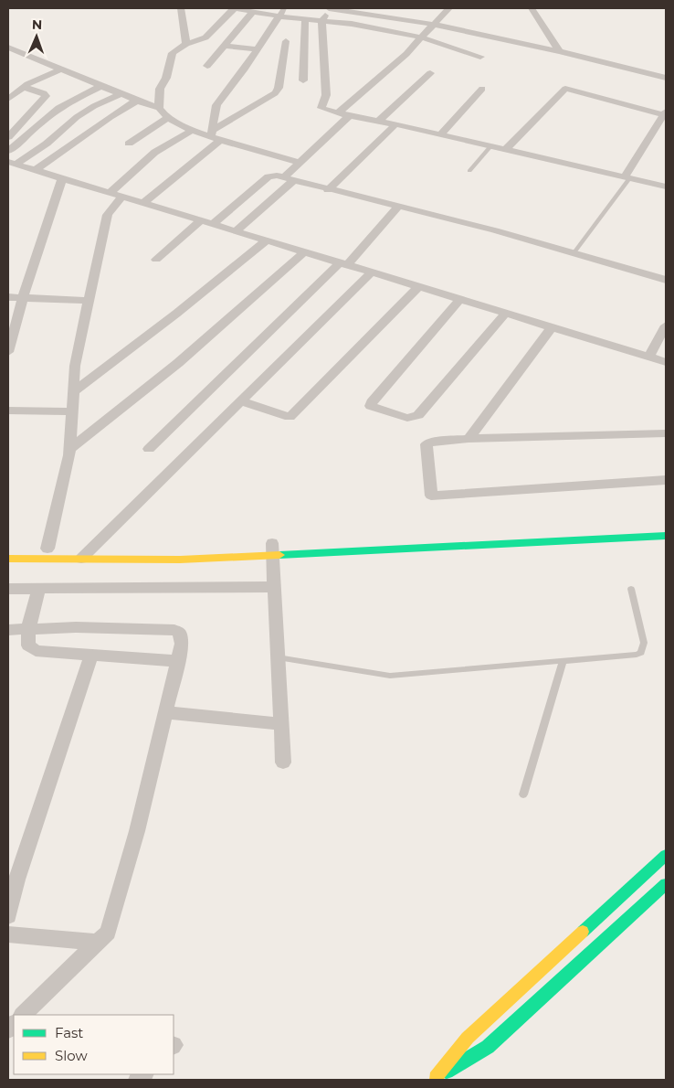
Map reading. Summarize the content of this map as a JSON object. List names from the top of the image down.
{
  "legend": ["Fast", "Slow"],
  "north": "top"
}
